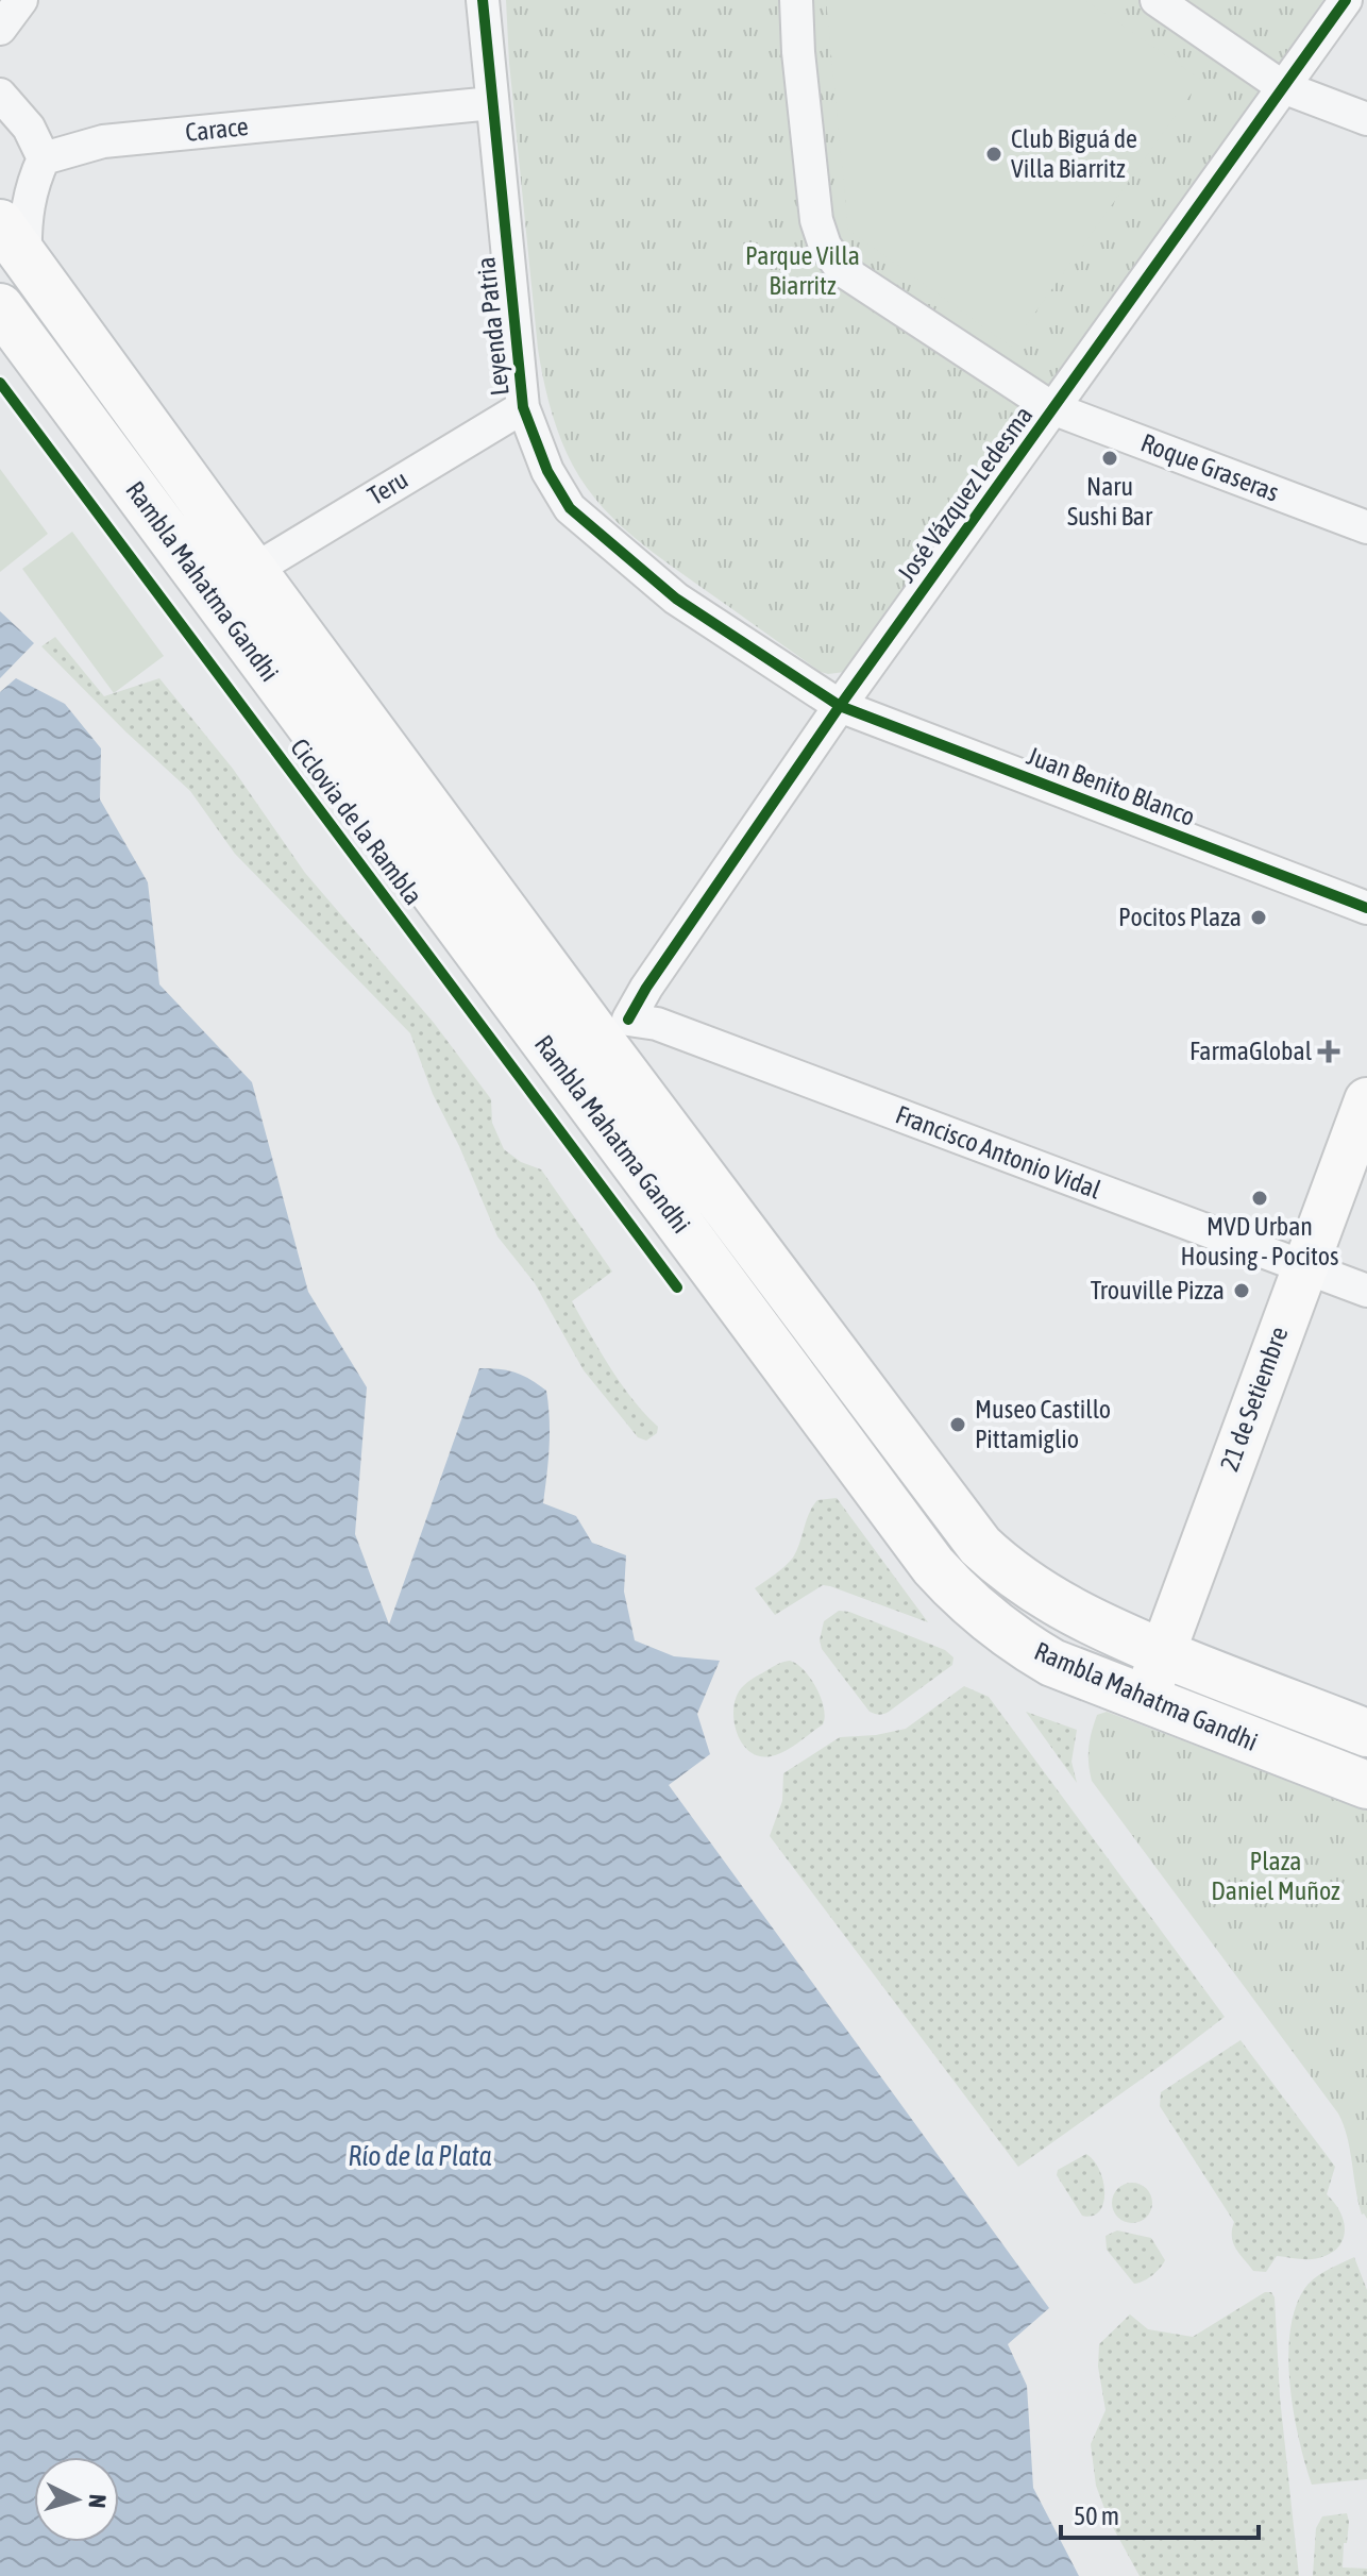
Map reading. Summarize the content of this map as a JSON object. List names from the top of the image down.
{
  "streets": {
    "main road": ["Rambla Mahatma Gandhi"],
    "street": [
      "Carace",
      "Leyenda Patria",
      "Roque Graseras",
      "Teru",
      "José Vázquez Ledesma",
      "Juan Benito Blanco",
      "Francisco Antonio Vidal",
      "21 de Setiembre"
    ],
    "cycle path": ["Ciclovia de la Rambla"]
  },
  "crossings": [
    ["Carace", "Leyenda Patria"],
    ["Leyenda Patria", "Teru"],
    ["Leyenda Patria", "José Vázquez Ledesma"],
    ["Leyenda Patria", "Juan Benito Blanco"],
    ["Roque Graseras", "José Vázquez Ledesma"],
    ["Teru", "Rambla Mahatma Gandhi"],
    ["José Vázquez Ledesma", "Rambla Mahatma Gandhi"],
    ["José Vázquez Ledesma", "Juan Benito Blanco"],
    ["José Vázquez Ledesma", "Francisco Antonio Vidal"],
    ["Rambla Mahatma Gandhi", "Francisco Antonio Vidal"],
    ["Rambla Mahatma Gandhi", "21 de Setiembre"],
    ["Francisco Antonio Vidal", "21 de Setiembre"]
  ],
  "water": ["Río de la Plata"],
  "parks": ["Parque Villa Biarritz", "Plaza Daniel Muñoz"],
  "places": {
    "other": [
      "Club Biguá de Villa Biarritz",
      "Naru Sushi Bar",
      "Pocitos Plaza",
      "MVD Urban Housing - Pocitos",
      "Trouville Pizza",
      "Museo Castillo Pittamiglio"
    ],
    "health": ["FarmaGlobal"]
  },
  "scale_bar": "50 m",
  "north": "right"
}
